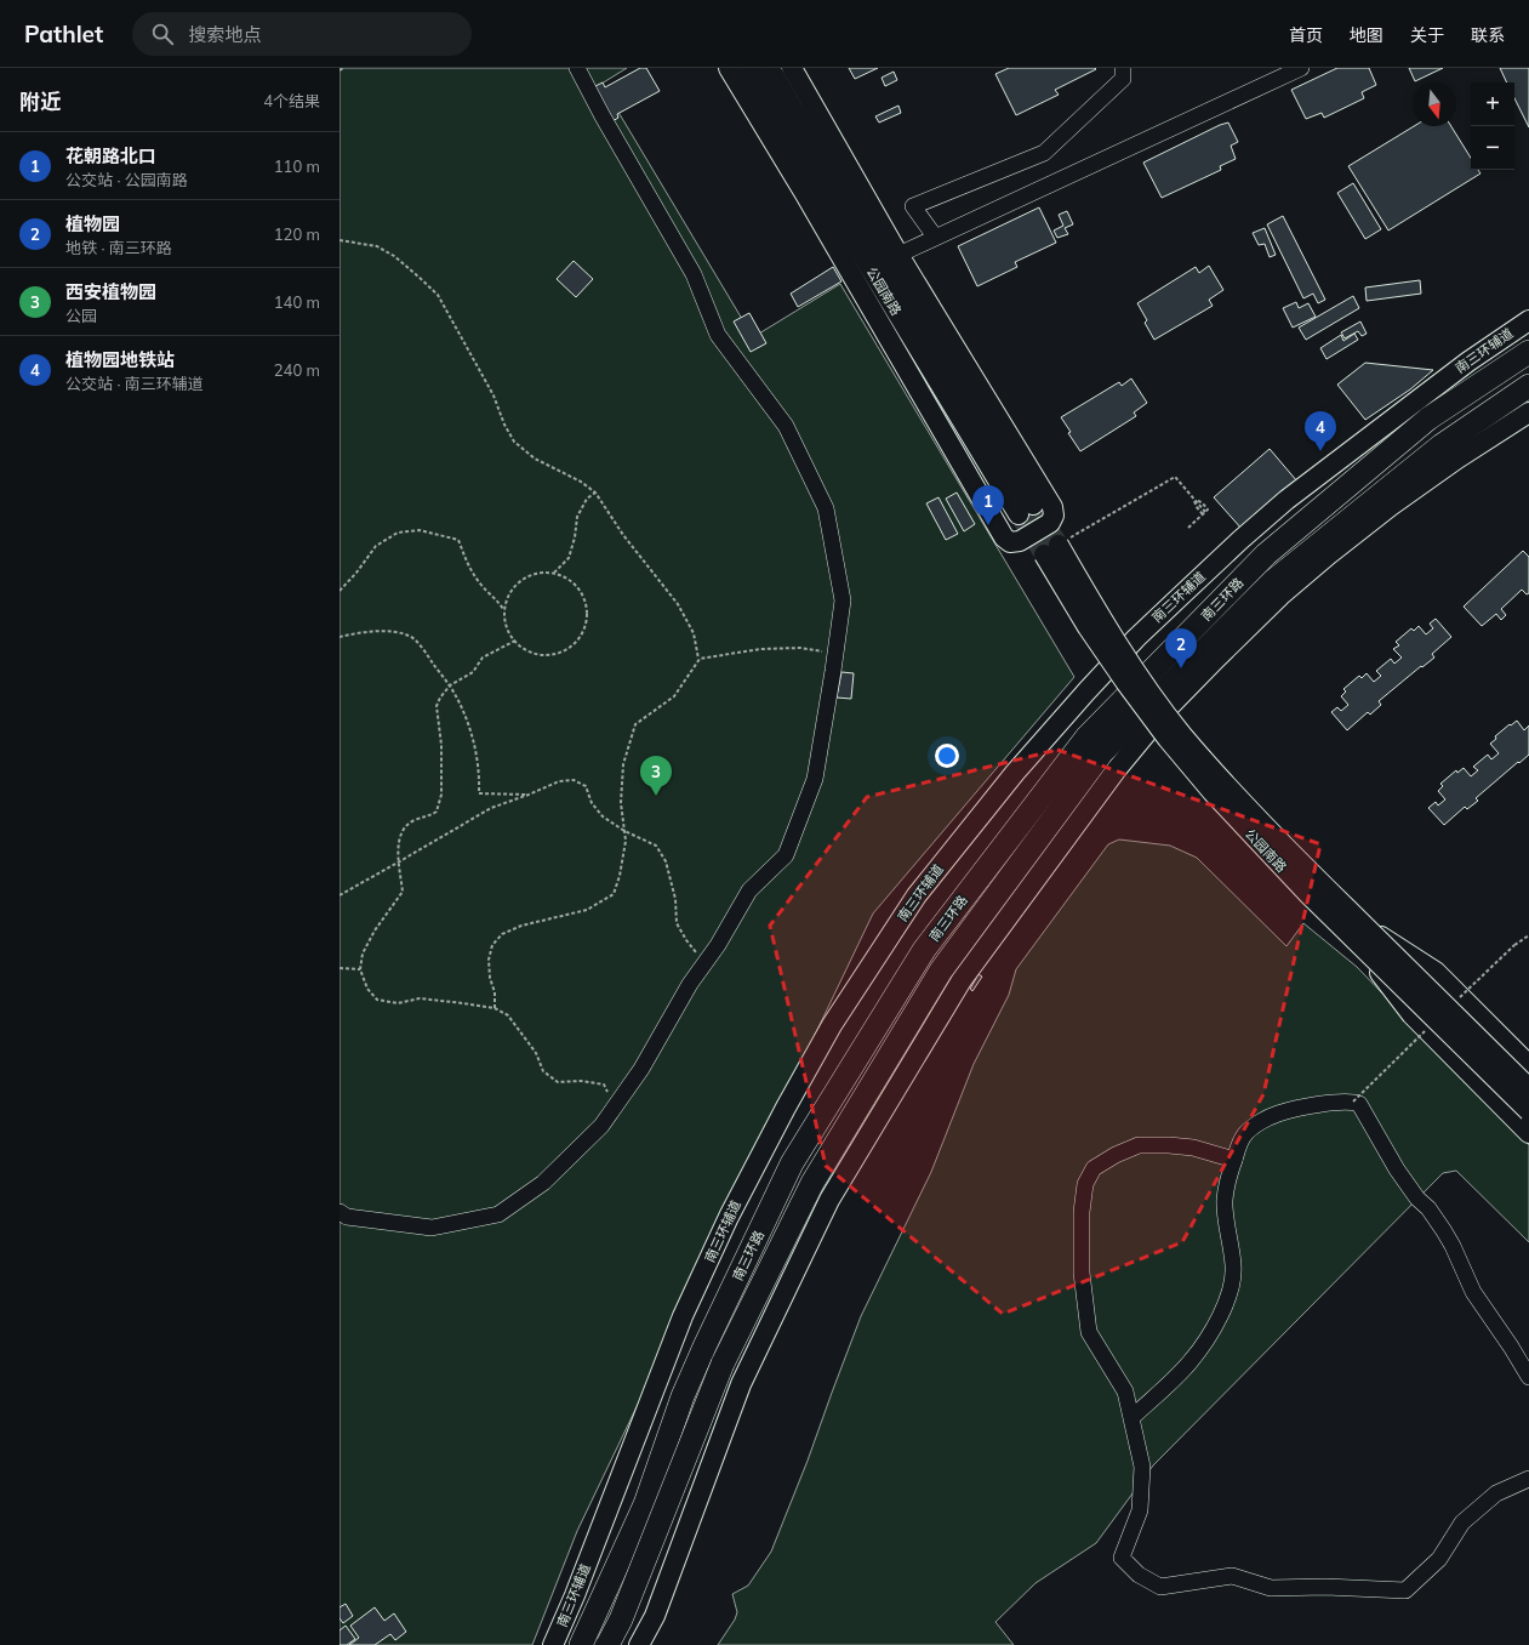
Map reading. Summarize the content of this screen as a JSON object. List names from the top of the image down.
{
  "streets": {
    "highway": ["南三环路"],
    "main road": ["公园南路", "南三环辅道"]
  },
  "north": "bottom",
  "page": {
    "header": "Pathlet",
    "search": "搜索地点",
    "nav": [
      "首页",
      "地图",
      "关于",
      "联系"
    ],
    "heading": ["附近", "4个结果"],
    "map_buttons": ["+", "−"],
    "list": [
      {
        "mark": "1",
        "name": "花朝路北口",
        "note": "公交站 · 公园南路",
        "value": "110 m"
      },
      {
        "mark": "2",
        "name": "植物园",
        "note": "地铁 · 南三环路",
        "value": "120 m"
      },
      {
        "mark": "3",
        "name": "西安植物园",
        "note": "公园",
        "value": "140 m"
      },
      {
        "mark": "4",
        "name": "植物园地铁站",
        "note": "公交站 · 南三环辅道",
        "value": "240 m"
      }
    ],
    "pins": [
      "4",
      "1",
      "2",
      "3"
    ]
  }
}
